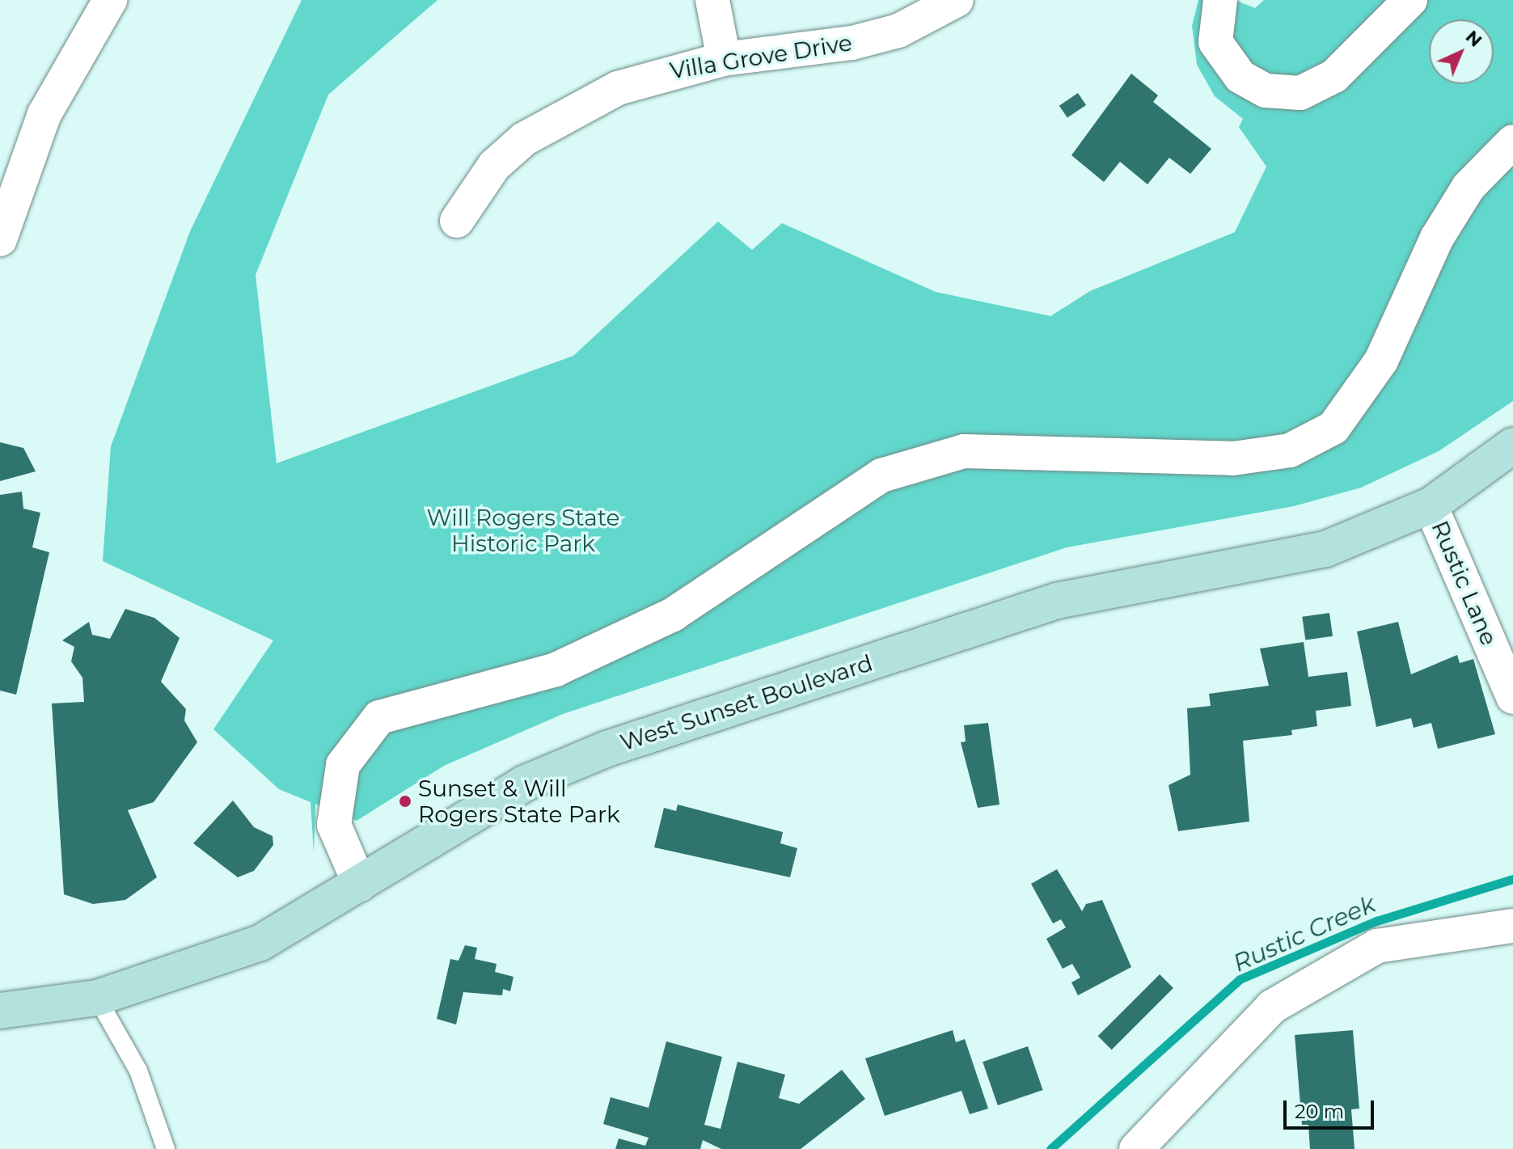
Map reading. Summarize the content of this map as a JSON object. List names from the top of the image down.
{
  "streets": {
    "main road": ["West Sunset Boulevard"],
    "street": ["Villa Grove Drive", "Rustic Lane"]
  },
  "crossings": [
    ["Rustic Lane", "West Sunset Boulevard"]
  ],
  "water": ["Rustic Creek"],
  "parks": ["Will Rogers State Historic Park"],
  "places": ["Sunset & Will Rogers State Park"],
  "scale_bar": "20 m",
  "north": "top right"
}
